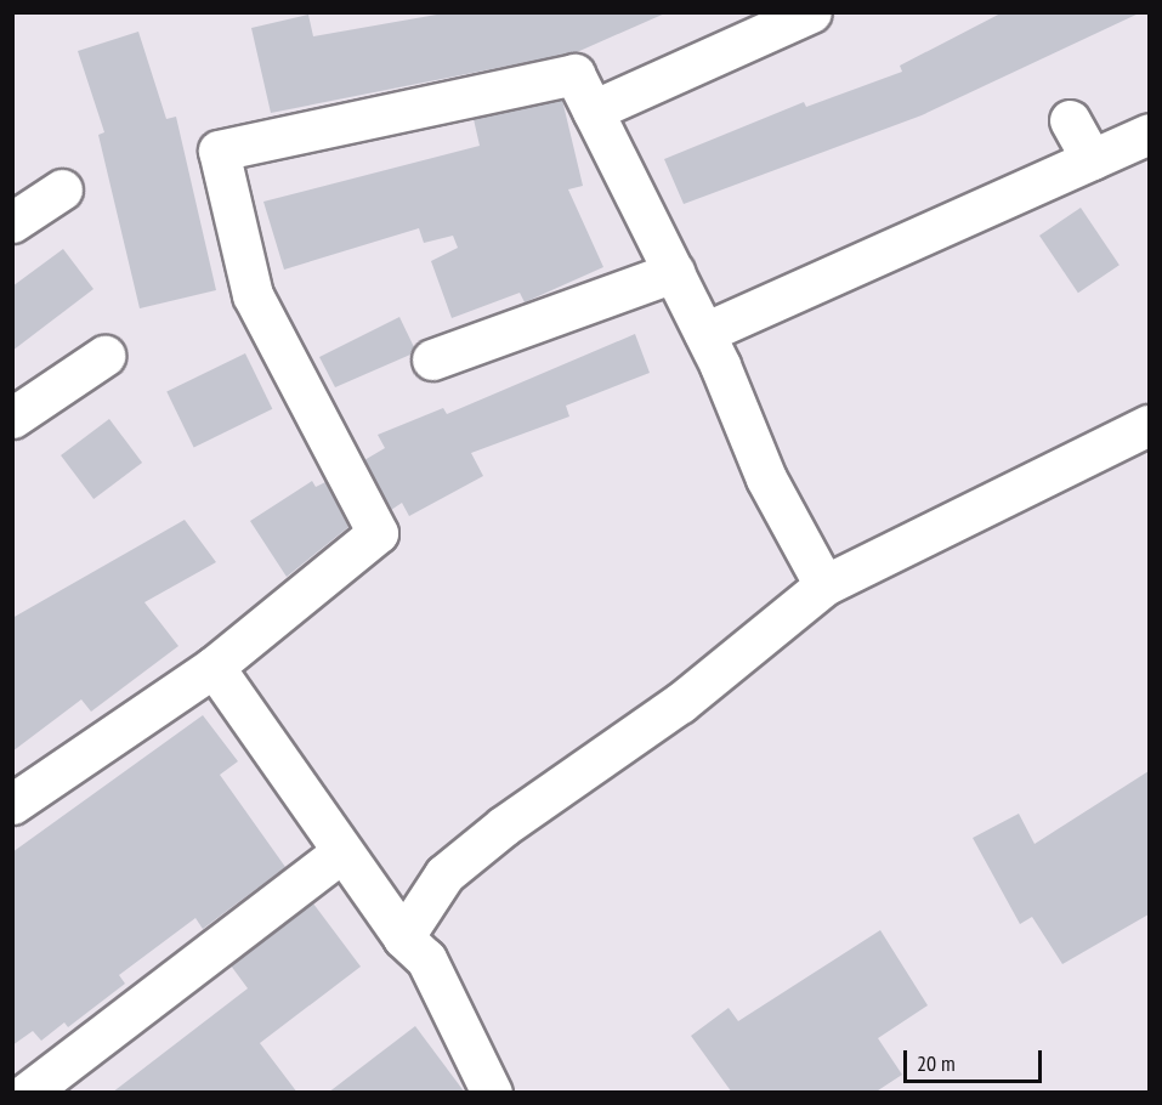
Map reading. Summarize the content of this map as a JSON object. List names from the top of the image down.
{
  "scale_bar": "20 m"
}
